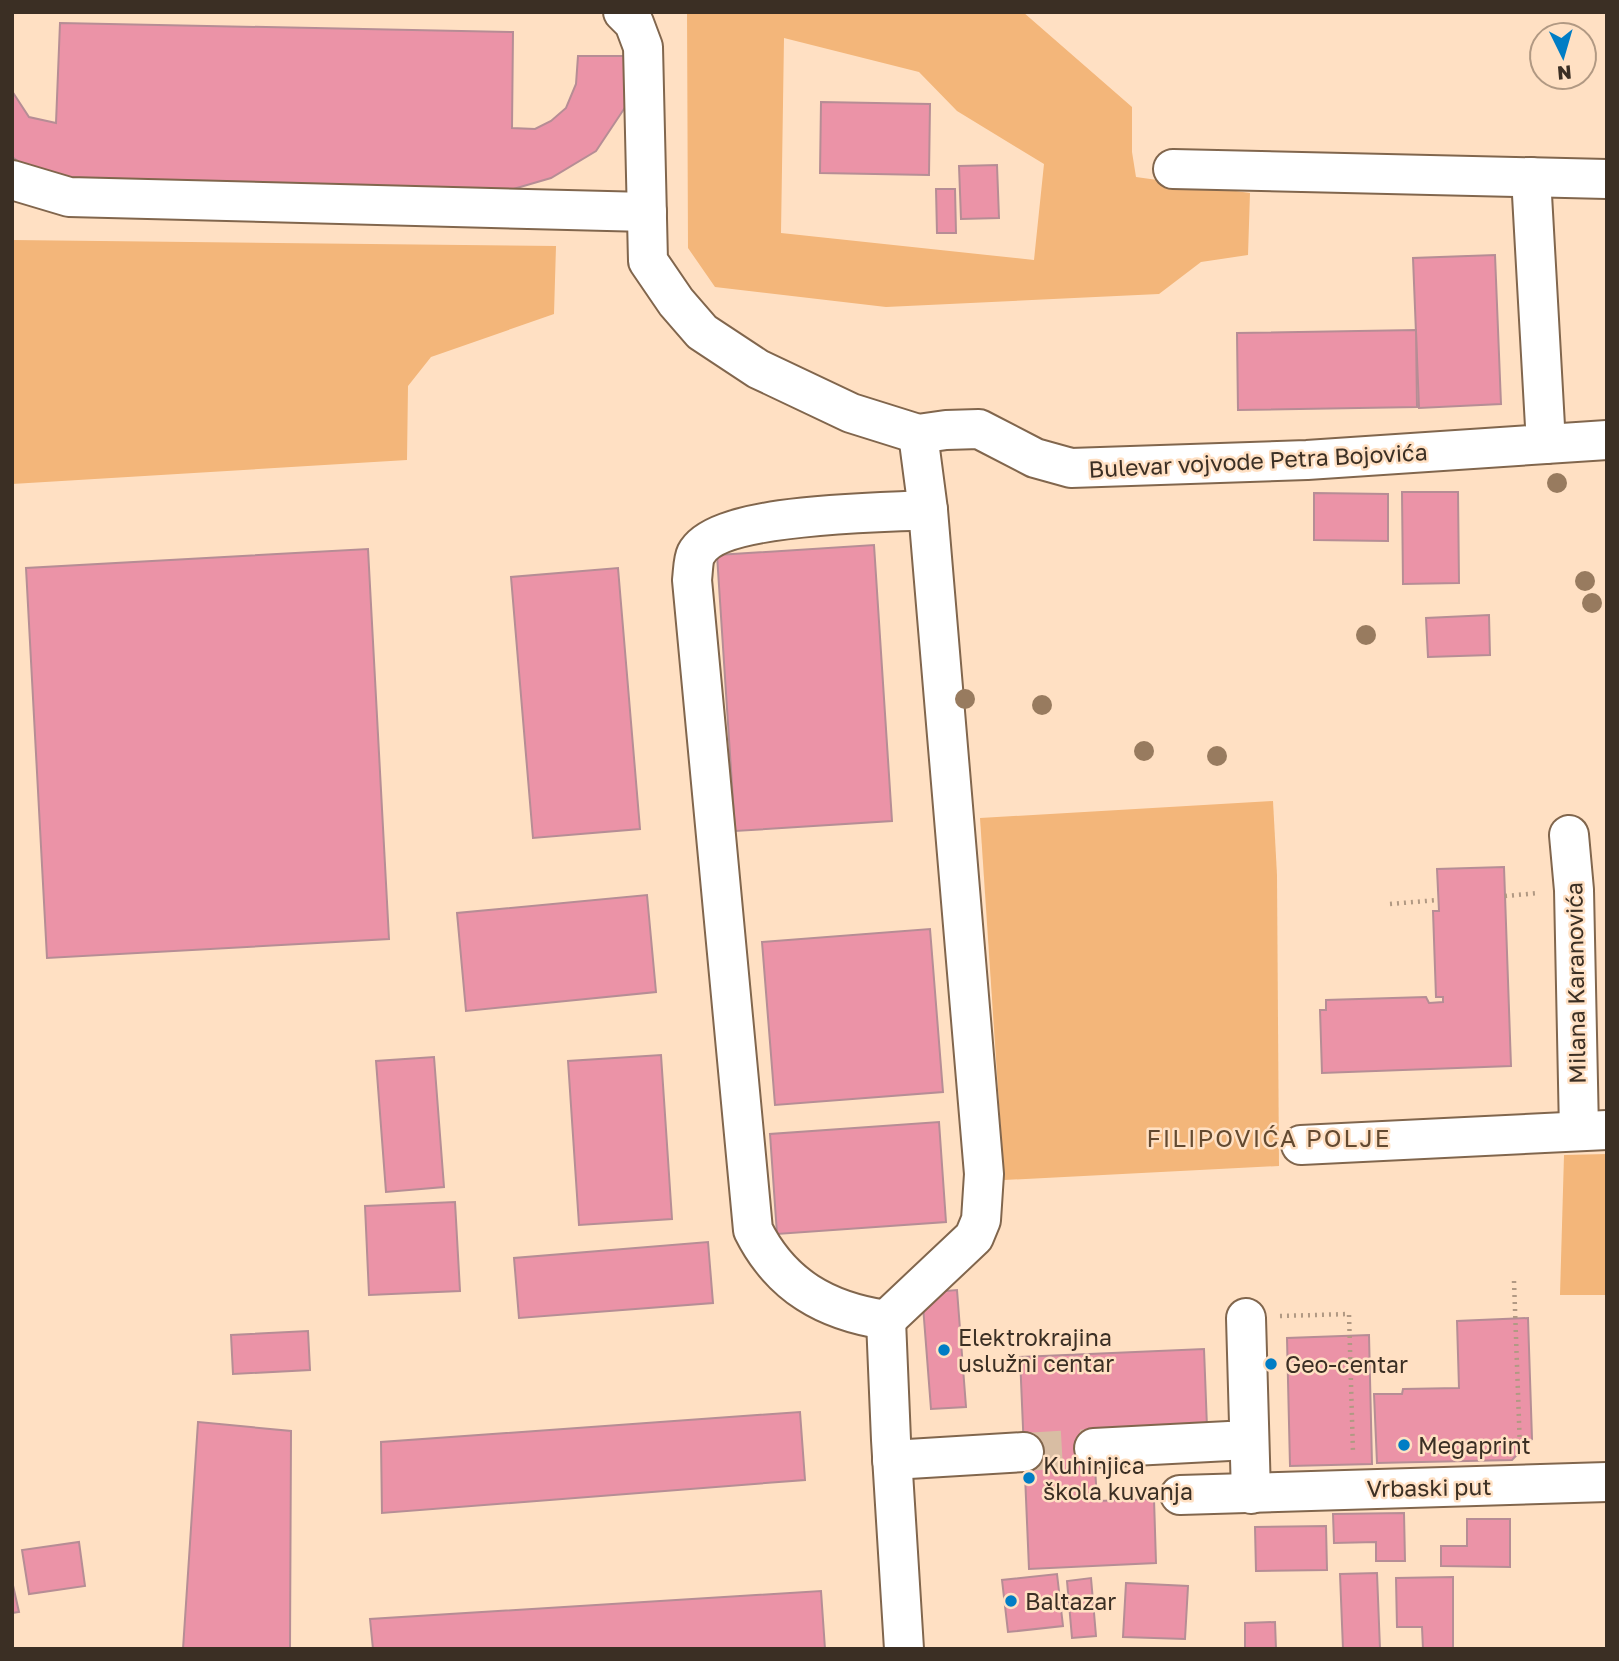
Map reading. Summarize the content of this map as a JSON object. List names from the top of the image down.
{
  "streets": {
    "street": ["Bulevar vojvode Petra Bojovića", "Milana Karanovića", "Vrbaski put"]
  },
  "districts": ["FILIPOVIĆA POLJE"],
  "places": [
    "Elektrokrajina uslužni centar",
    "Geo-centar",
    "Megaprint",
    "Kuhinjica škola kuvanja",
    "Baltazar"
  ],
  "north": "bottom"
}
